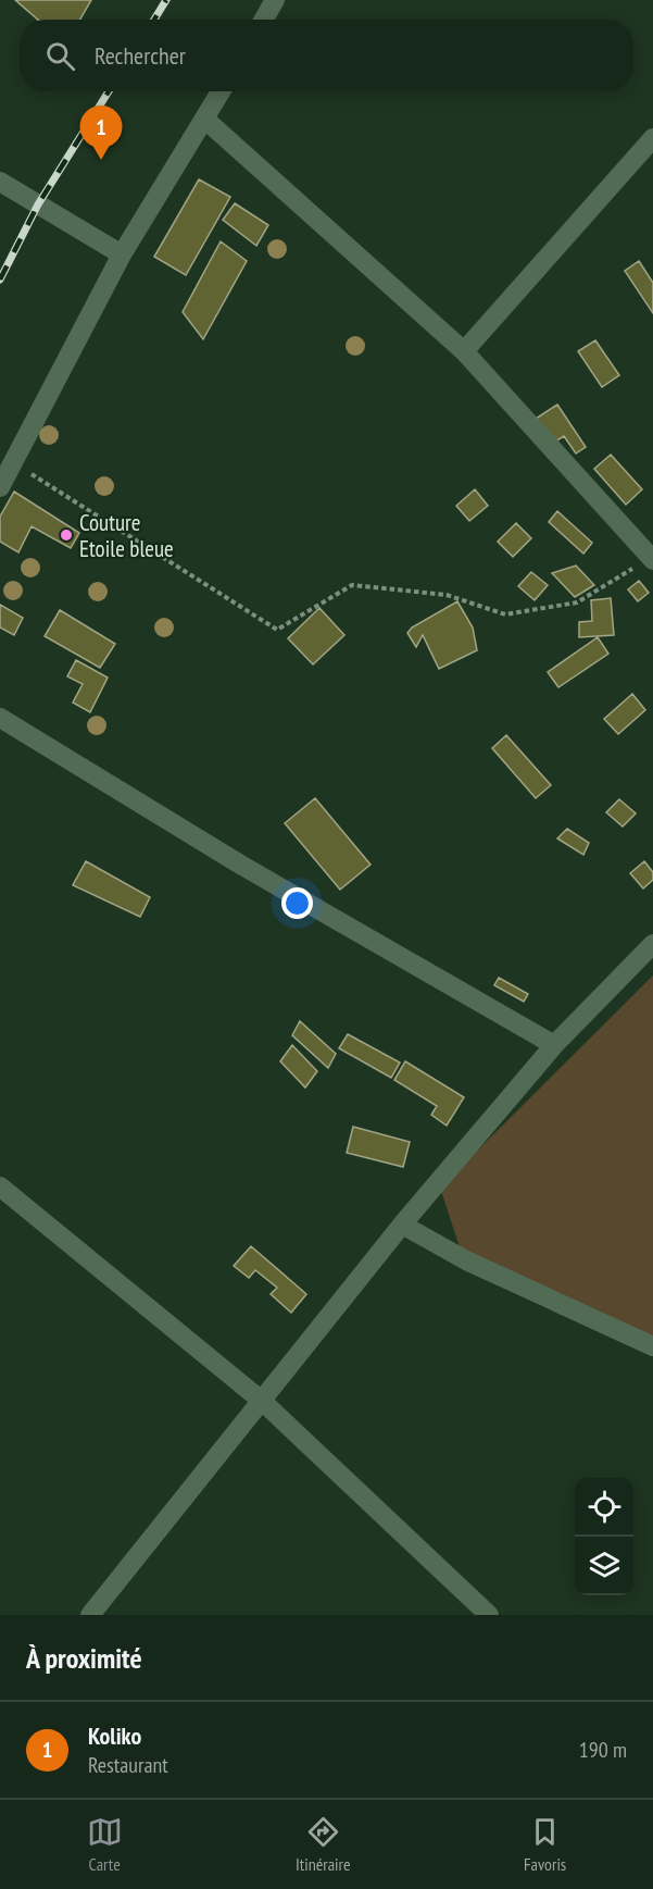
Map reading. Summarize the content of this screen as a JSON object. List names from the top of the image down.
{
  "places": ["Couture Etoile bleue"],
  "page": {
    "search": "Rechercher",
    "pins": "1",
    "heading": "À proximité",
    "list": [
      {
        "mark": "1",
        "name": "Koliko",
        "note": "Restaurant",
        "value": "190 m"
      }
    ],
    "nav": ["Carte", "Itinéraire", "Favoris"]
  }
}
